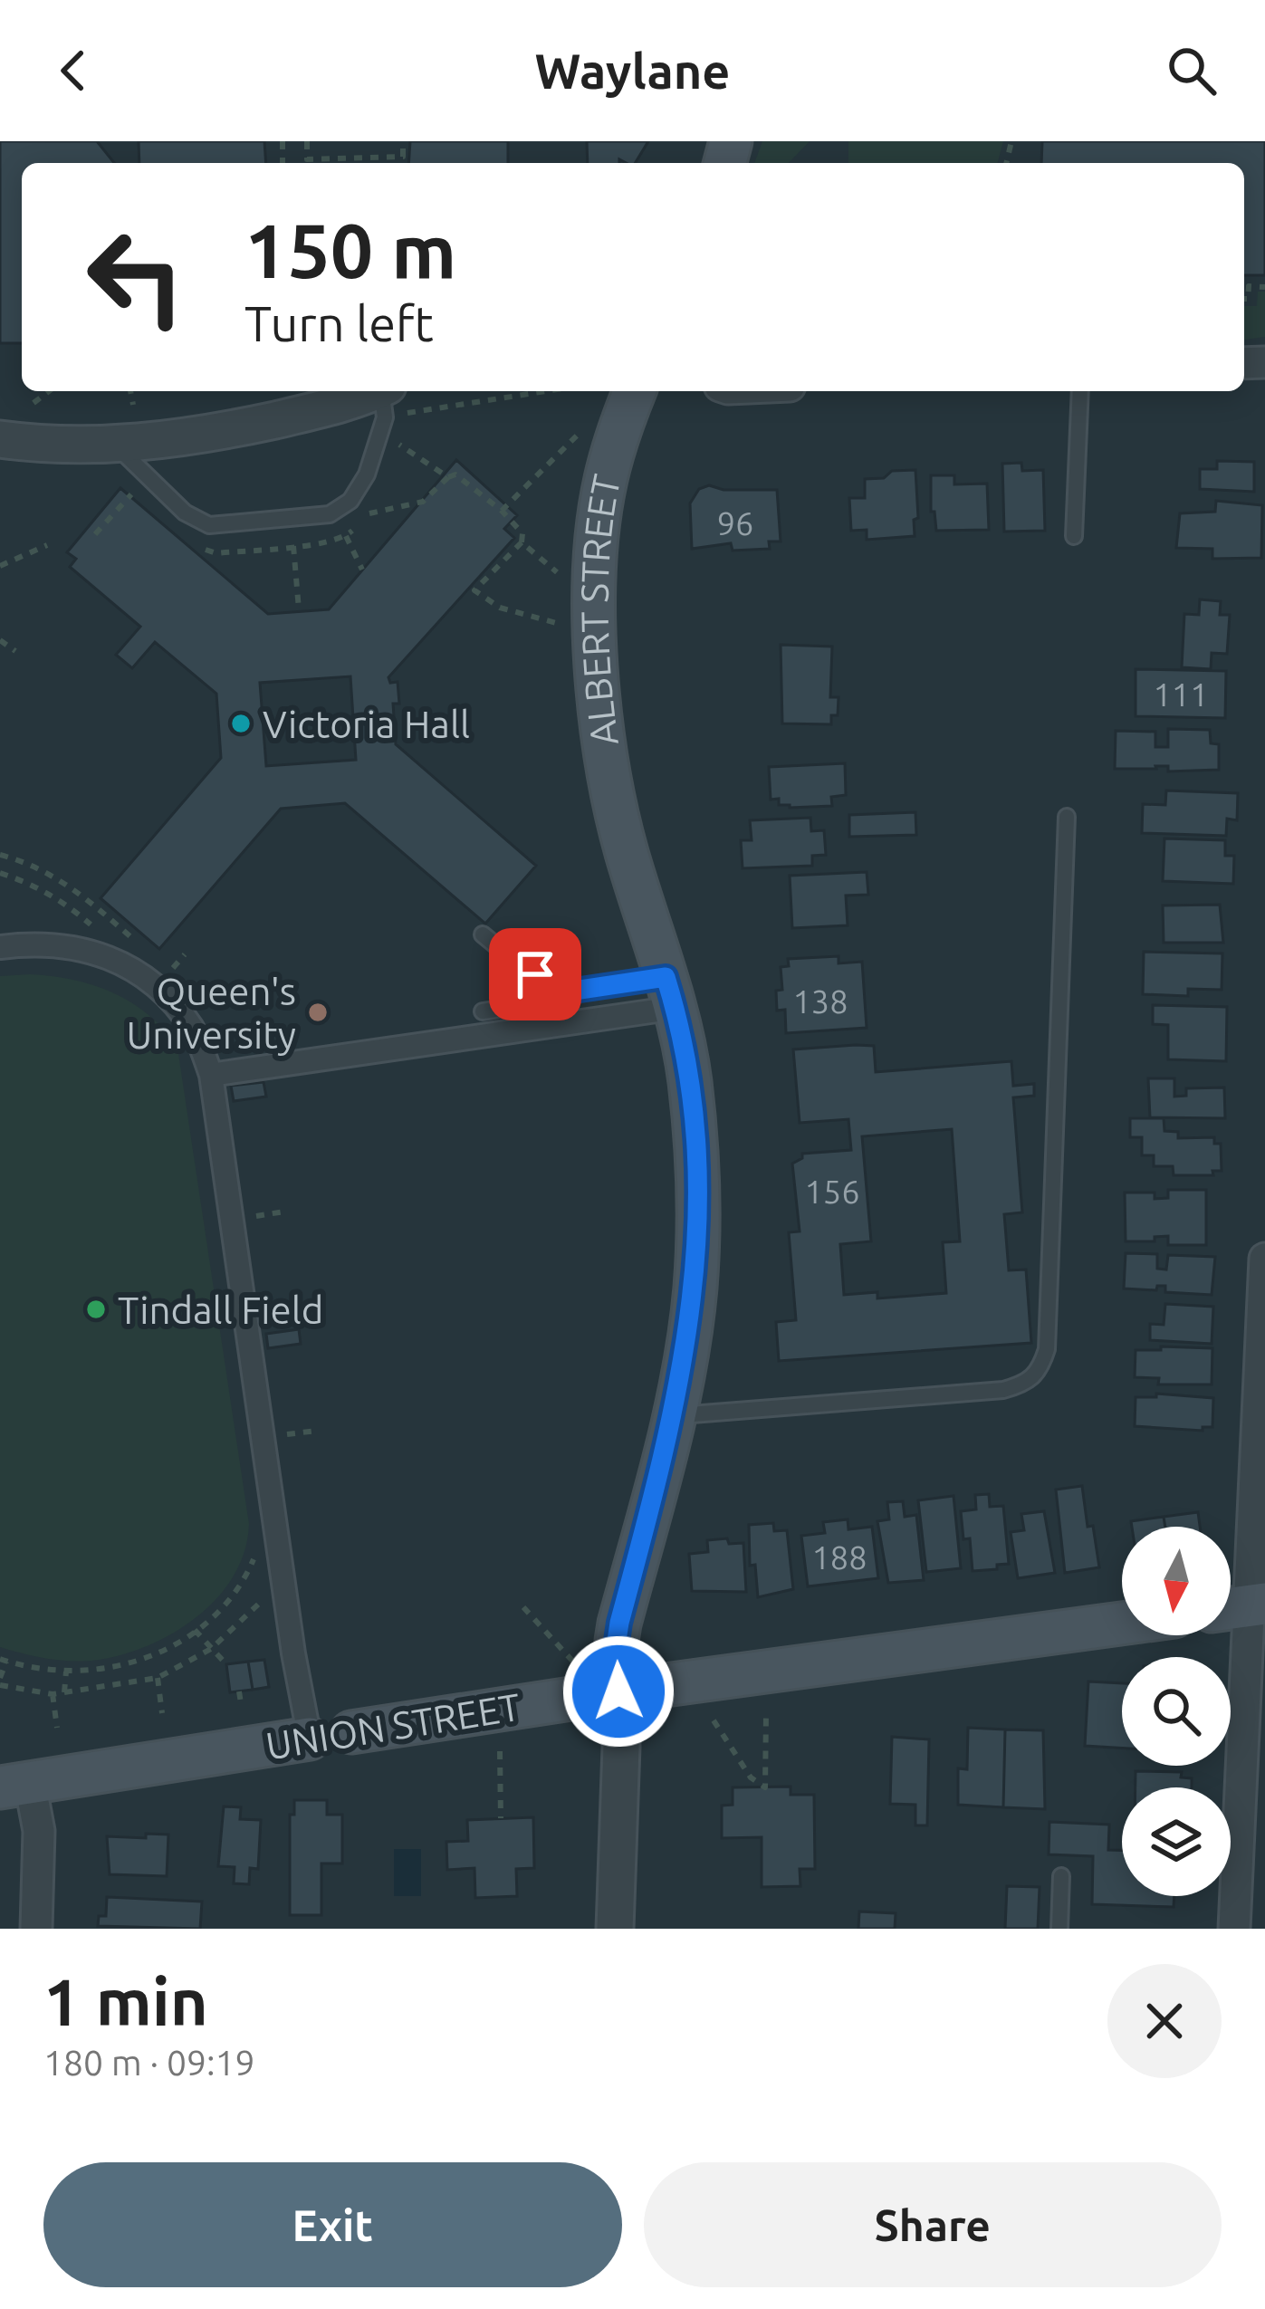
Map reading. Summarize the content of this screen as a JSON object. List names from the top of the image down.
{
  "streets": {
    "main road": ["ALBERT STREET", "UNION STREET"]
  },
  "crossings": [
    ["ALBERT STREET", "UNION STREET"]
  ],
  "places": ["Victoria Hall", "Queen's University", "Tindall Field"],
  "house_numbers": [
    "96",
    "111",
    "138",
    "156",
    "188"
  ],
  "north": "bottom",
  "page": {
    "header": "Waylane",
    "turn": ["150 m", "Turn left"],
    "heading": ["1 min", "180 m · 09:19"],
    "buttons": ["Exit", "Share"]
  }
}
